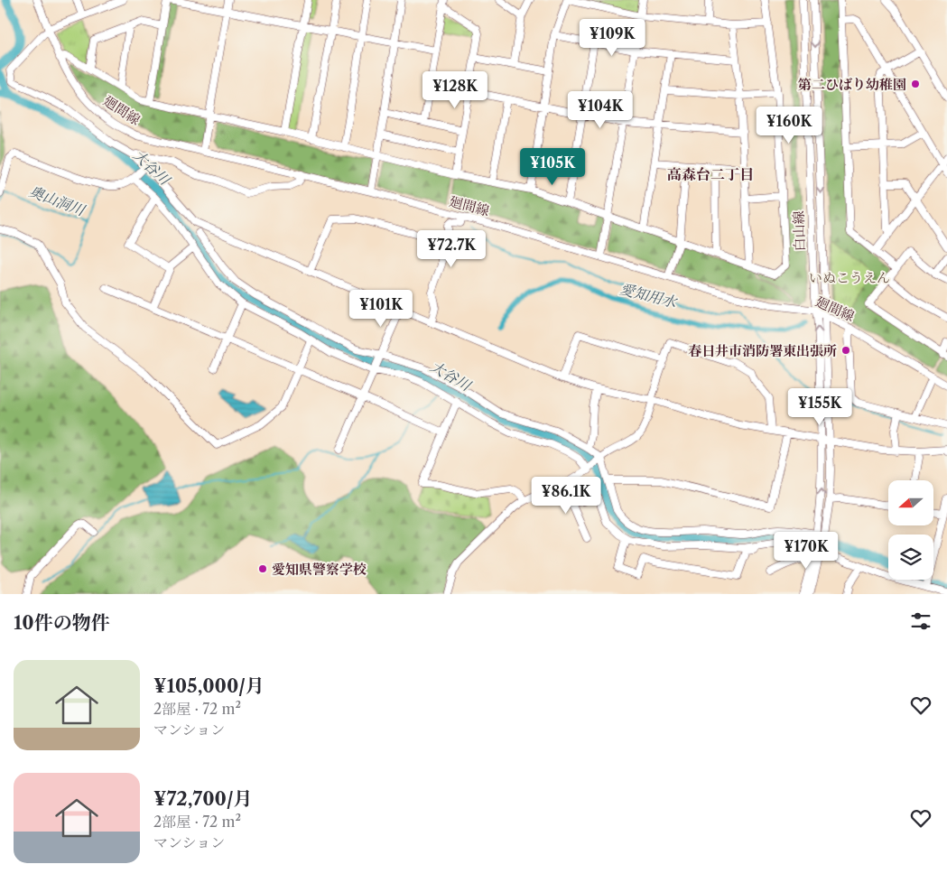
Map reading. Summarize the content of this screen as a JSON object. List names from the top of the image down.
{
  "streets": {
    "street": ["廻間線", "白山線"]
  },
  "crossings": [
    ["廻間線", "白山線"]
  ],
  "districts": ["高森台二丁目"],
  "water": ["大谷川", "奥山洞川", "愛知用水"],
  "parks": ["いぬこうえん"],
  "places": ["第二ひばり幼稚園", "春日井市消防署東出張所", "愛知県警察学校"],
  "north": "left",
  "page": {
    "price": [
      "¥109K",
      "¥128K",
      "¥104K",
      "¥160K",
      "¥105K",
      "¥72.7K",
      "¥101K",
      "¥155K",
      "¥86.1K",
      "¥170K"
    ],
    "heading": "10件の物件",
    "list": [
      {
        "name": "¥105,000/月",
        "note": "2部屋 · 72 m² · マンション"
      },
      {
        "name": "¥72,700/月",
        "note": "2部屋 · 72 m² · マンション"
      }
    ]
  }
}
